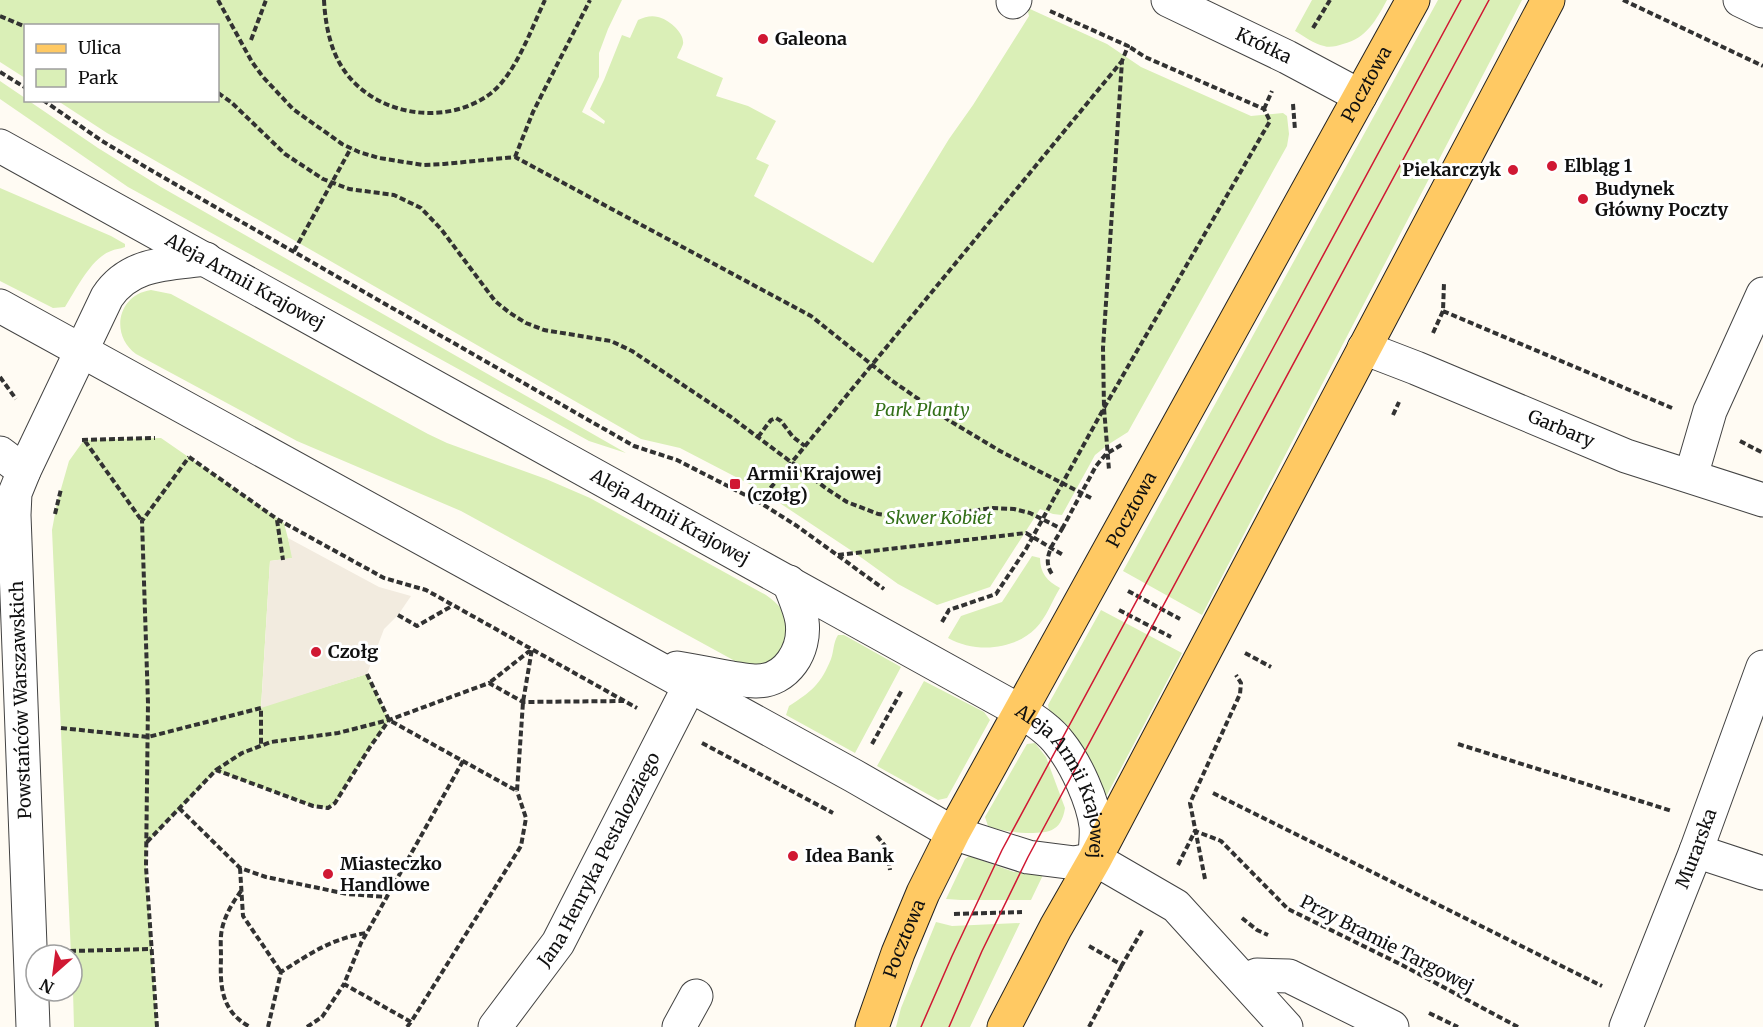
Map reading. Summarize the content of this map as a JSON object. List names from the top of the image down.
{
  "streets": {
    "main road": ["Pocztowa"],
    "street": [
      "Krótka",
      "Aleja Armii Krajowej",
      "Garbary",
      "Powstańców Warszawskich",
      "Murarska",
      "Jana Henryka Pestalozziego"
    ],
    "path": ["Przy Bramie Targowej"]
  },
  "crossings": [
    ["Krótka", "Pocztowa"],
    ["Pocztowa", "Aleja Armii Krajowej"],
    ["Aleja Armii Krajowej", "Powstańców Warszawskich"],
    ["Aleja Armii Krajowej", "Jana Henryka Pestalozziego"]
  ],
  "parks": ["Park Planty", "Skwer Kobiet"],
  "places": {
    "other": [
      "Galeona",
      "Elbląg 1",
      "Piekarczyk",
      "Budynek Główny Poczty",
      "Czołg",
      "Idea Bank",
      "Miasteczko Handlowe"
    ],
    "transit": ["Armii Krajowej (czołg)"]
  },
  "legend": ["Ulica", "Park"],
  "north": "bottom left"
}
